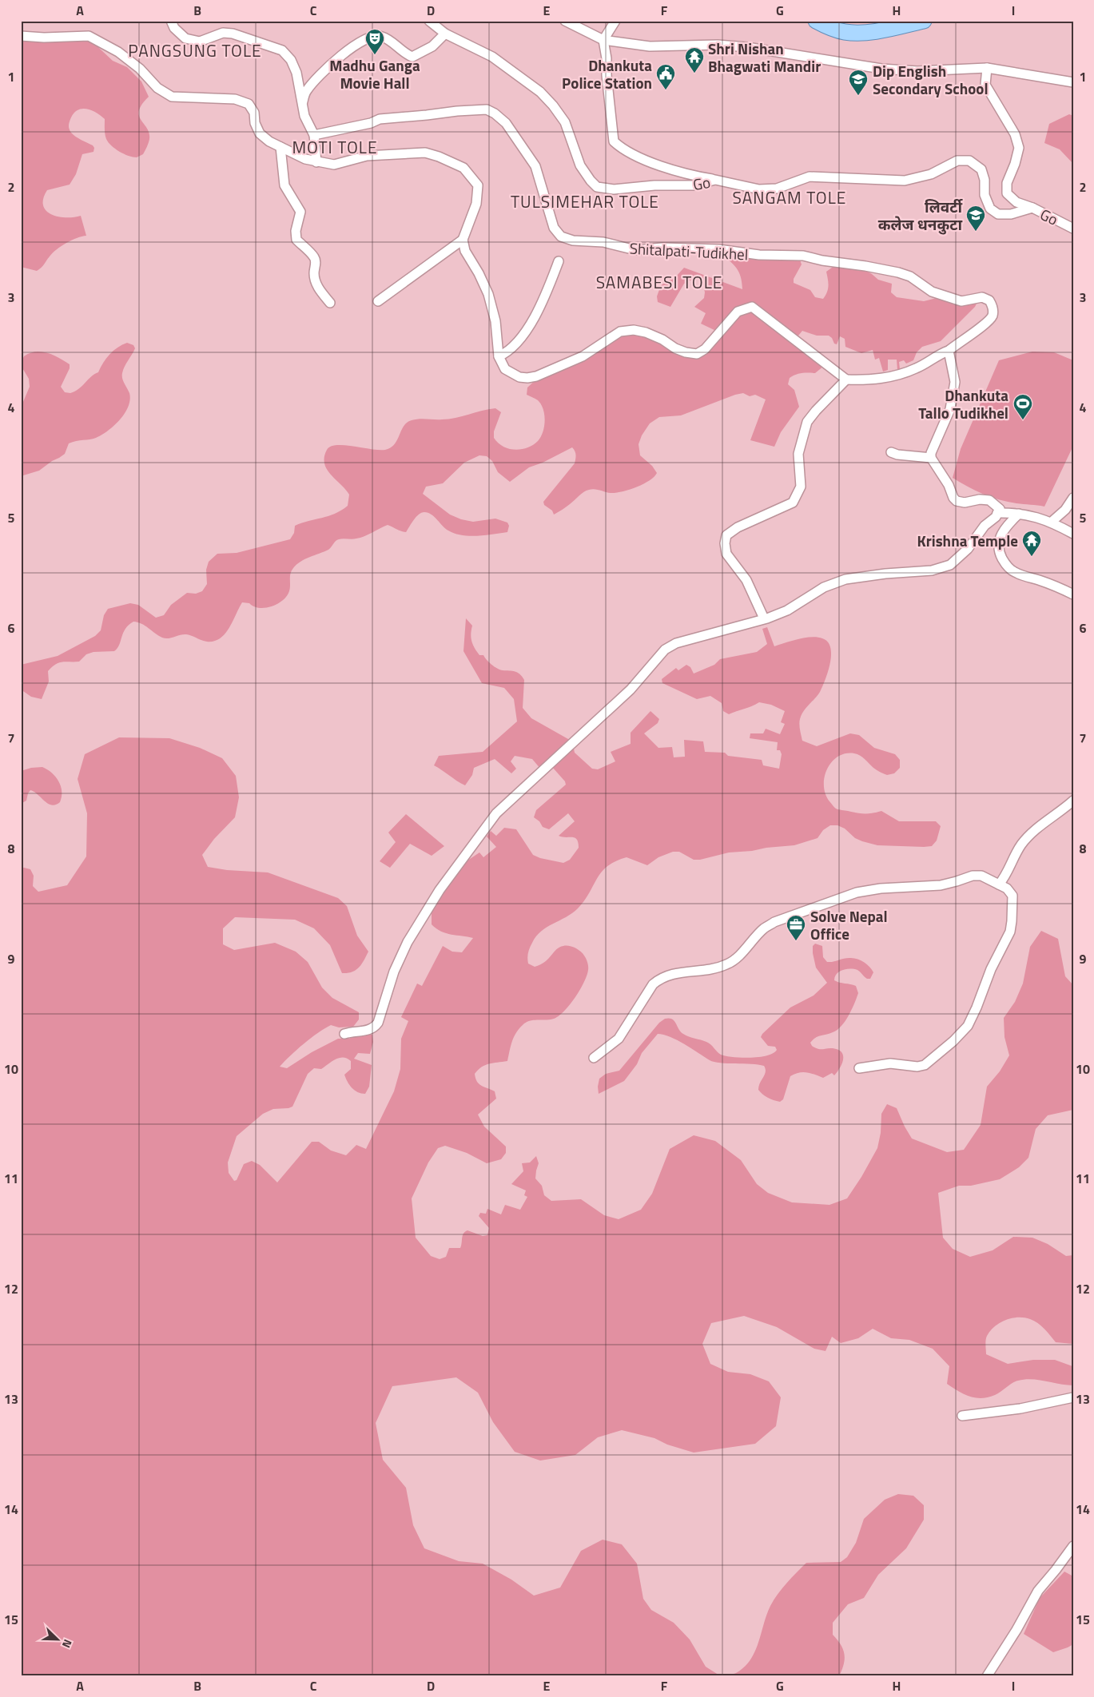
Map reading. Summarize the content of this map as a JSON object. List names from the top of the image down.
{
  "streets": {
    "street": ["Go", "Shitalpati-Tudikhel"]
  },
  "districts": [
    "PANGSUNG TOLE",
    "MOTI TOLE",
    "SANGAM TOLE",
    "TULSIMEHAR TOLE",
    "SAMABESI TOLE"
  ],
  "places": {
    "theatre": ["Madhu Ganga Movie Hall"],
    "temple": ["Shri Nishan Bhagwati Mandir", "Krishna Temple"],
    "public building": ["Dhankuta Police Station"],
    "school or university": ["Dip English Secondary School", "लिवर्टी कलेज धनकुटा"],
    "sports": ["Dhankuta Tallo Tudikhel"],
    "office": ["Solve Nepal Office"]
  },
  "north": "bottom right",
  "grid": {
    "columns": [
      "A",
      "B",
      "C",
      "D",
      "E",
      "F",
      "G",
      "H",
      "I"
    ],
    "rows": [
      "1",
      "2",
      "3",
      "4",
      "5",
      "6",
      "7",
      "8",
      "9",
      "10",
      "11",
      "12",
      "13",
      "14",
      "15"
    ]
  }
}
